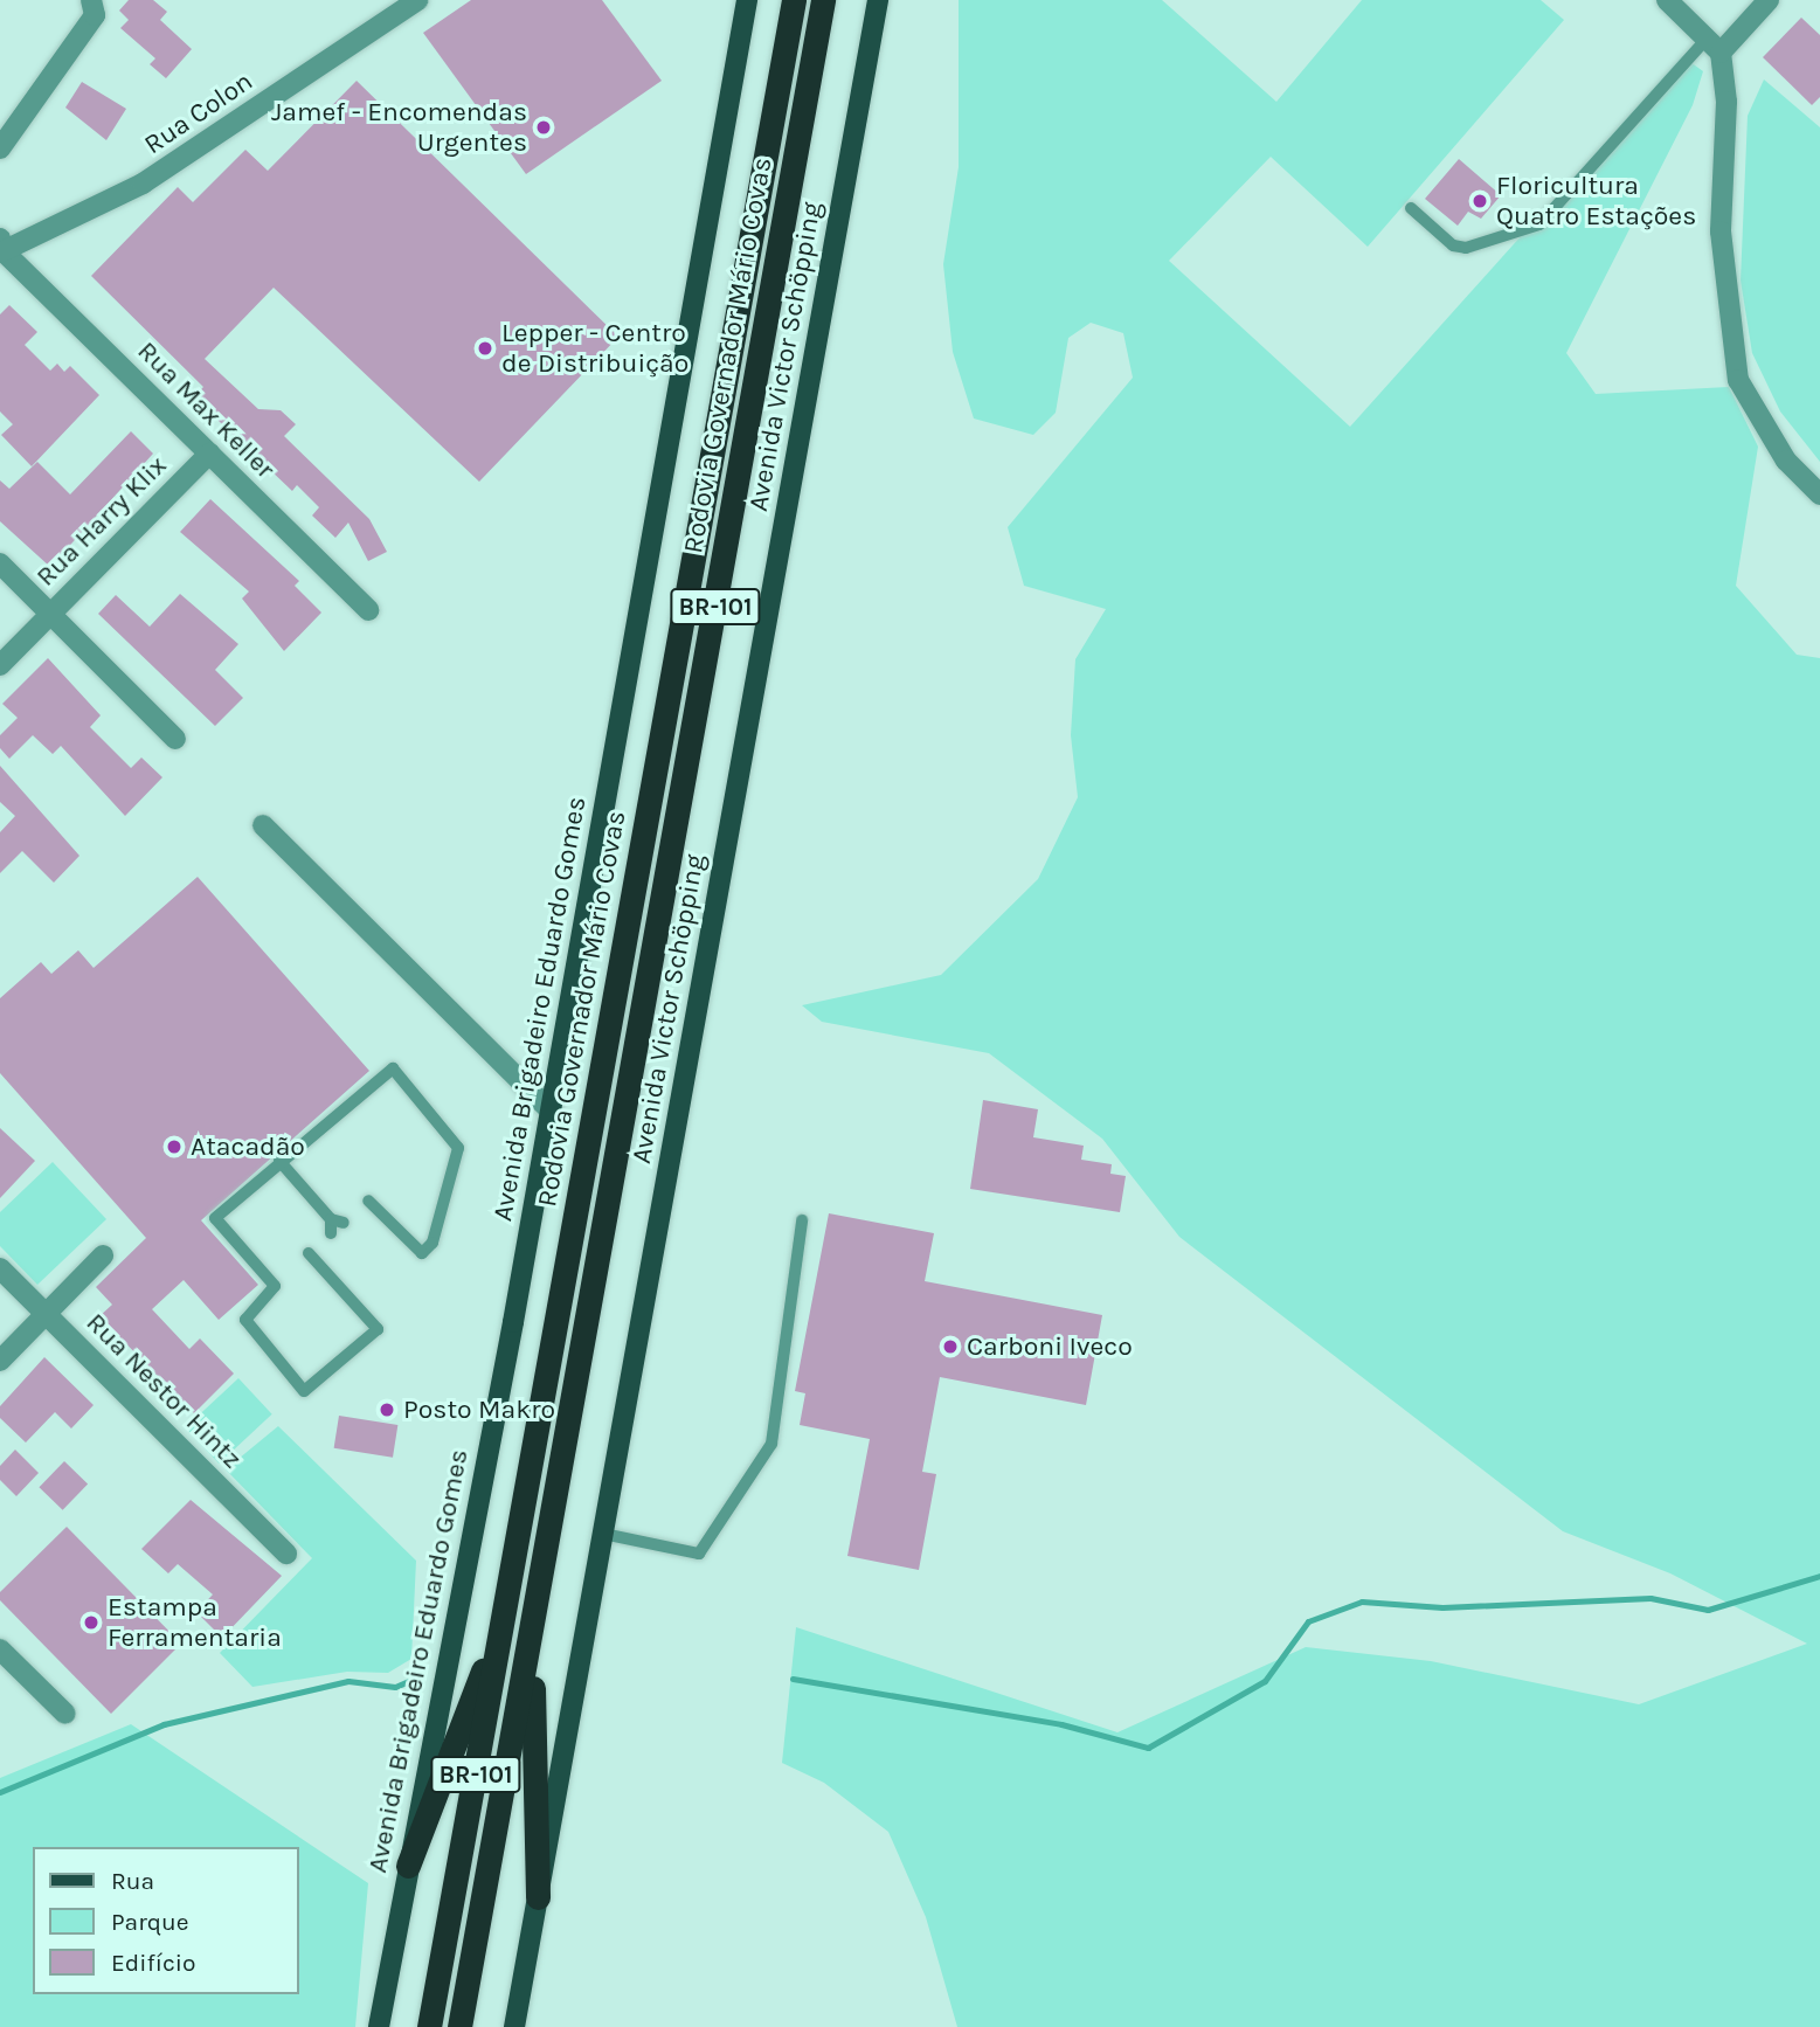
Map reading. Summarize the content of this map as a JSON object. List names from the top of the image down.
{
  "streets": {
    "highway": ["Rodovia Governador Mário Covas", "BR-101"],
    "main road": ["Avenida Victor Schöpping", "Avenida Brigadeiro Eduardo Gomes"],
    "street": [
      "Rua Colon",
      "Rua Max Keller",
      "Rua Harry Klix",
      "Rua Nestor Hintz"
    ]
  },
  "crossings": [
    ["Rua Colon", "Rua Max Keller"],
    ["Rua Max Keller", "Rua Harry Klix"]
  ],
  "places": [
    "Jamef - Encomendas Urgentes",
    "Floricultura Quatro Estações",
    "Lepper - Centro de Distribuição",
    "Atacadão",
    "Carboni Iveco",
    "Posto Makro",
    "Estampa Ferramentaria"
  ],
  "legend": ["Rua", "Parque", "Edifício"]
}
